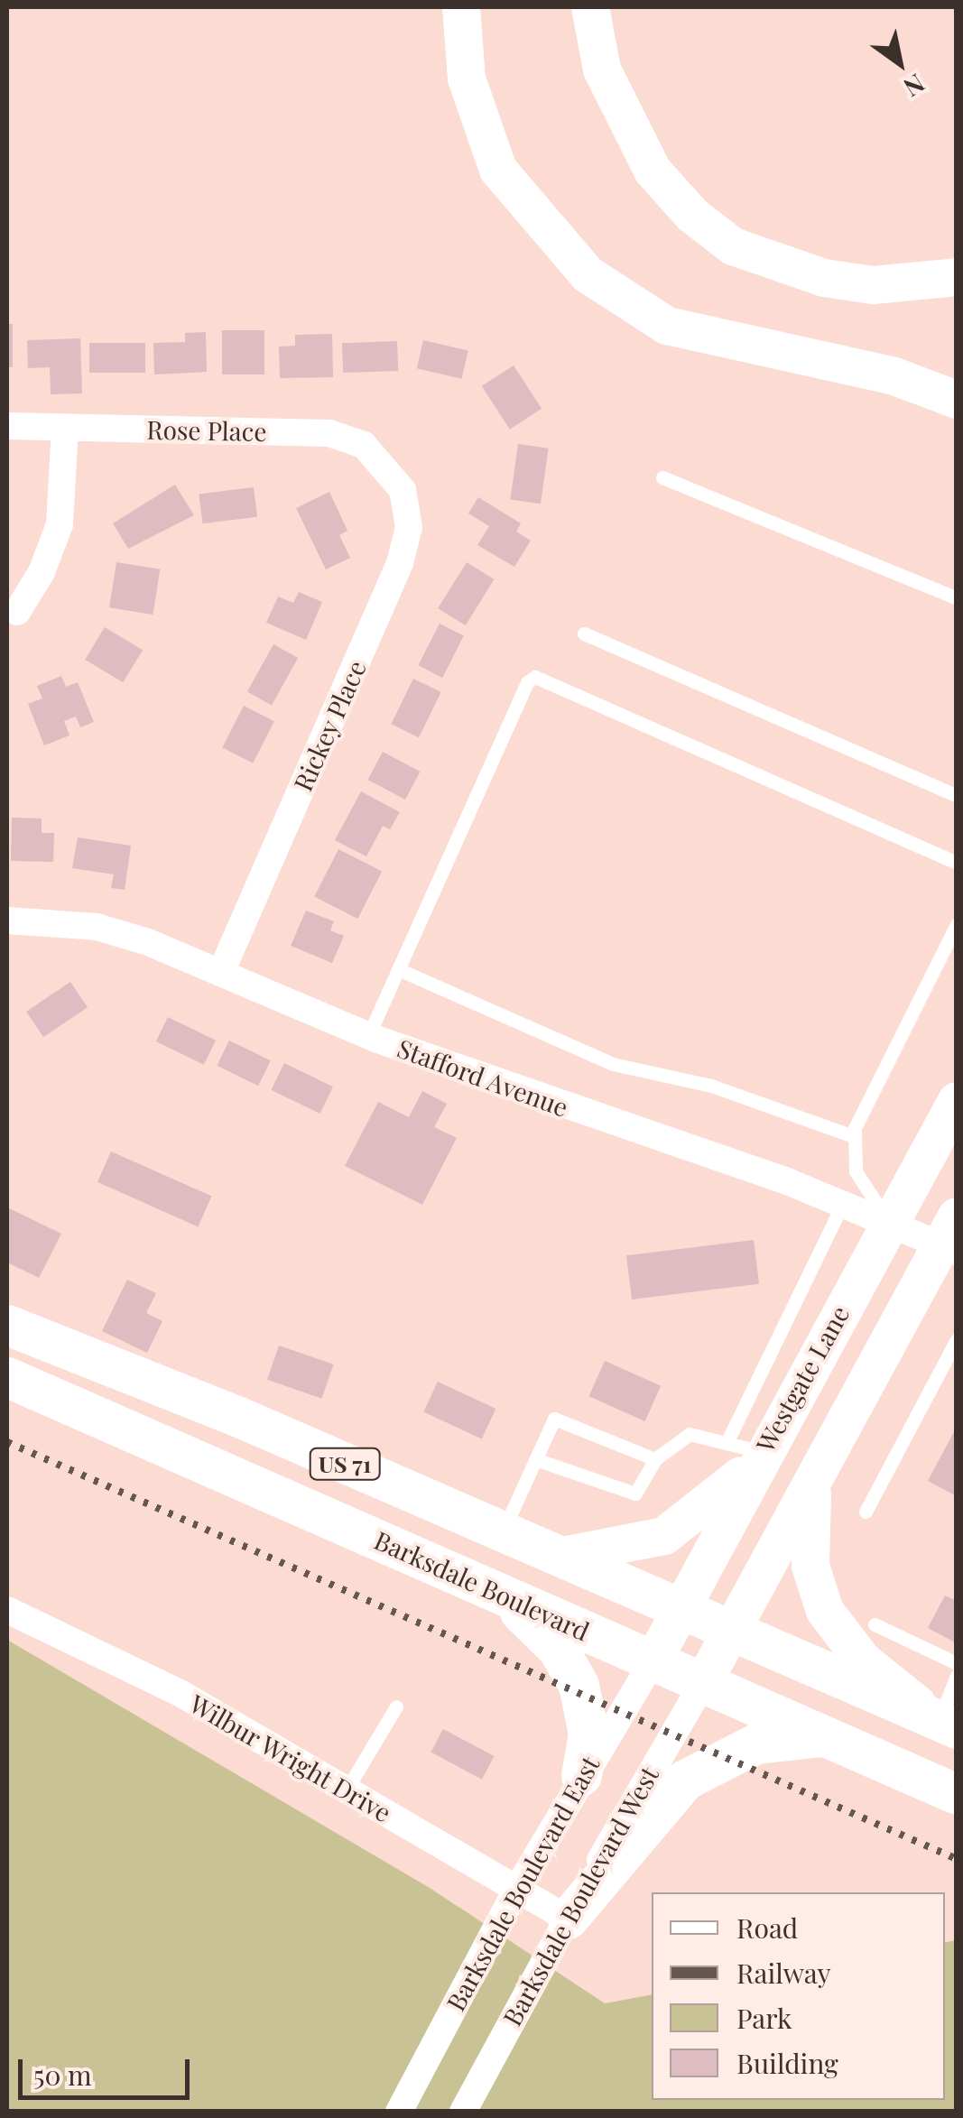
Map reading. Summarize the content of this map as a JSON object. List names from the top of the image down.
{
  "streets": {
    "main road": ["Westgate Lane", "US 71", "Barksdale Boulevard"],
    "street": [
      "Rose Place",
      "Rickey Place",
      "Stafford Avenue",
      "Wilbur Wright Drive",
      "Barksdale Boulevard East",
      "Barksdale Boulevard West"
    ]
  },
  "crossings": [
    ["Rose Place", "Rickey Place"],
    ["Rickey Place", "Stafford Avenue"],
    ["Stafford Avenue", "Westgate Lane"],
    ["Westgate Lane", "US 71"],
    ["Westgate Lane", "Barksdale Boulevard"],
    ["Westgate Lane", "Barksdale Boulevard East"],
    ["Barksdale Boulevard", "Barksdale Boulevard East"],
    ["Barksdale Boulevard", "Barksdale Boulevard West"],
    ["Wilbur Wright Drive", "Barksdale Boulevard East"],
    ["Wilbur Wright Drive", "Barksdale Boulevard West"]
  ],
  "legend": [
    "Road",
    "Railway",
    "Park",
    "Building"
  ],
  "scale_bar": "50 m",
  "north": "bottom right"
}
